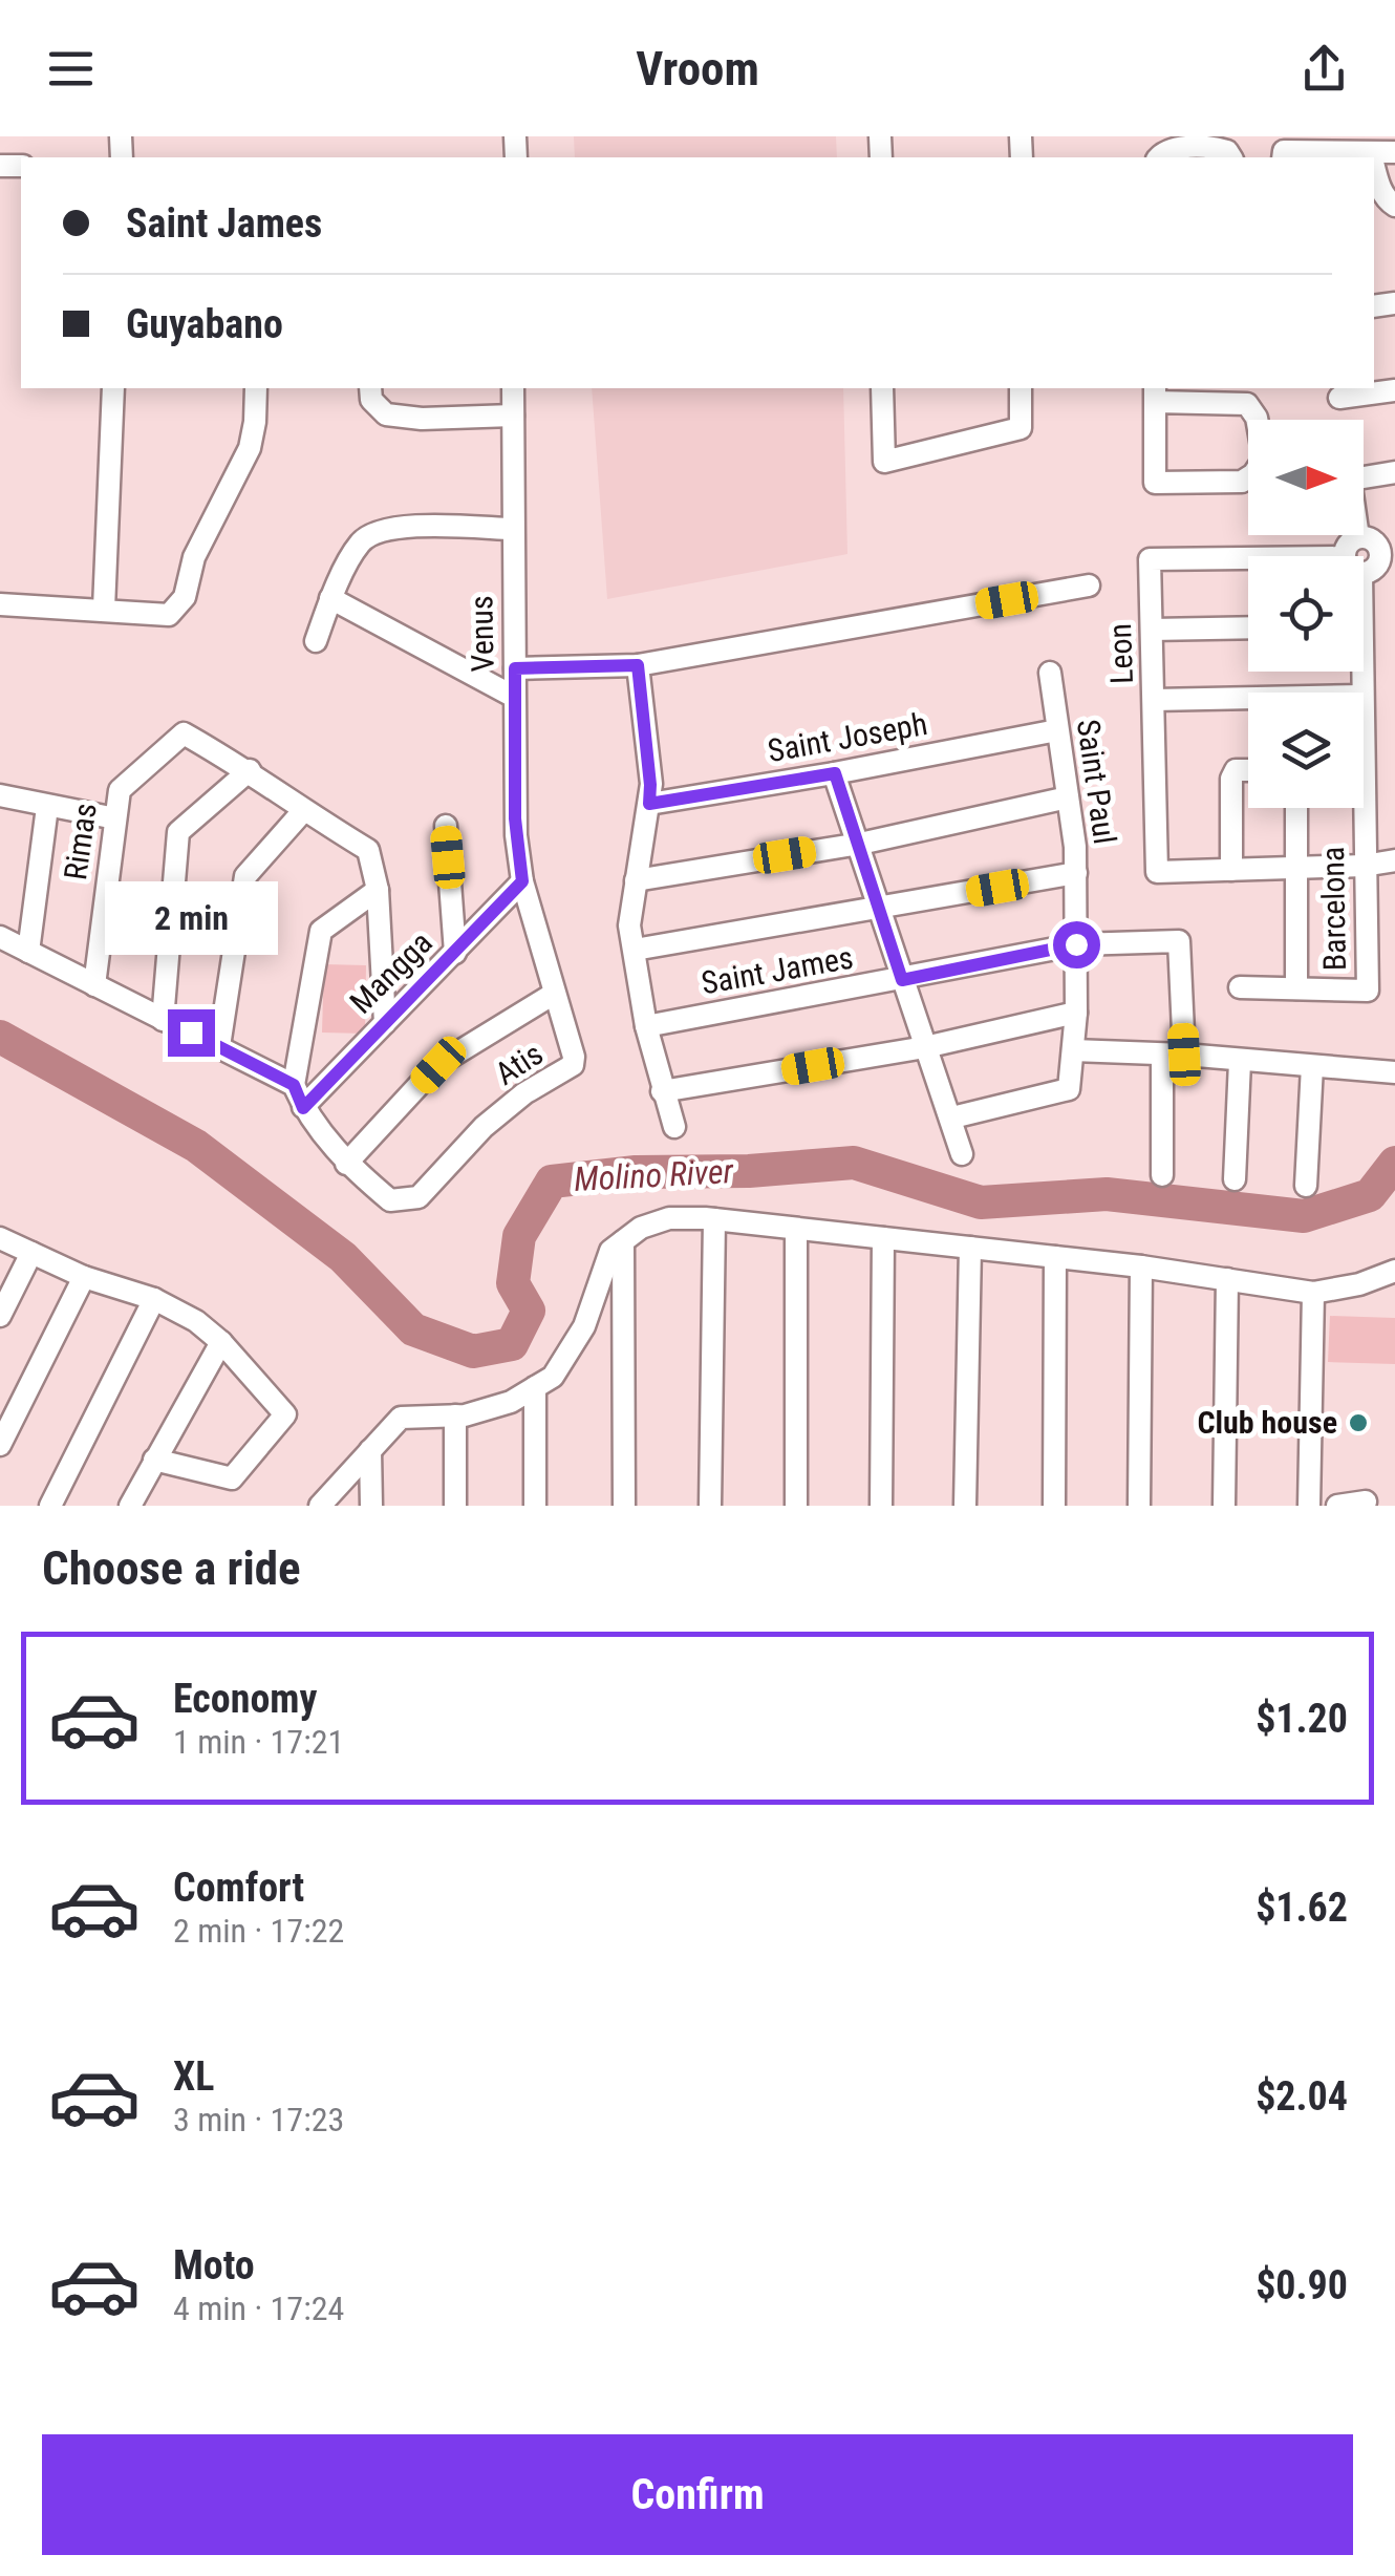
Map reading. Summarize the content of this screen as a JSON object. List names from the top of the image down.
{
  "streets": {
    "street": [
      "Venus",
      "Leon",
      "Saint Joseph",
      "Saint Paul",
      "Rimas",
      "Barcelona",
      "Saint James",
      "Mangga",
      "Atis"
    ]
  },
  "crossings": [
    ["Venus", "Mangga"],
    ["Venus", "Atis"],
    ["Saint Joseph", "Saint Paul"],
    ["Saint Paul", "Saint James"],
    ["Mangga", "Atis"]
  ],
  "water": ["Molino River"],
  "places": ["Club house"],
  "north": "right",
  "page": {
    "header": "Vroom",
    "banner": ["Saint James", "Guyabano"],
    "bubble": "2 min",
    "heading": "Choose a ride",
    "list": [
      {
        "name": "Economy",
        "note": "1 min · 17:21",
        "value": "$1.20"
      },
      {
        "name": "Comfort",
        "note": "2 min · 17:22",
        "value": "$1.62"
      },
      {
        "name": "XL",
        "note": "3 min · 17:23",
        "value": "$2.04"
      },
      {
        "name": "Moto",
        "note": "4 min · 17:24",
        "value": "$0.90"
      }
    ],
    "buttons": "Confirm"
  }
}
